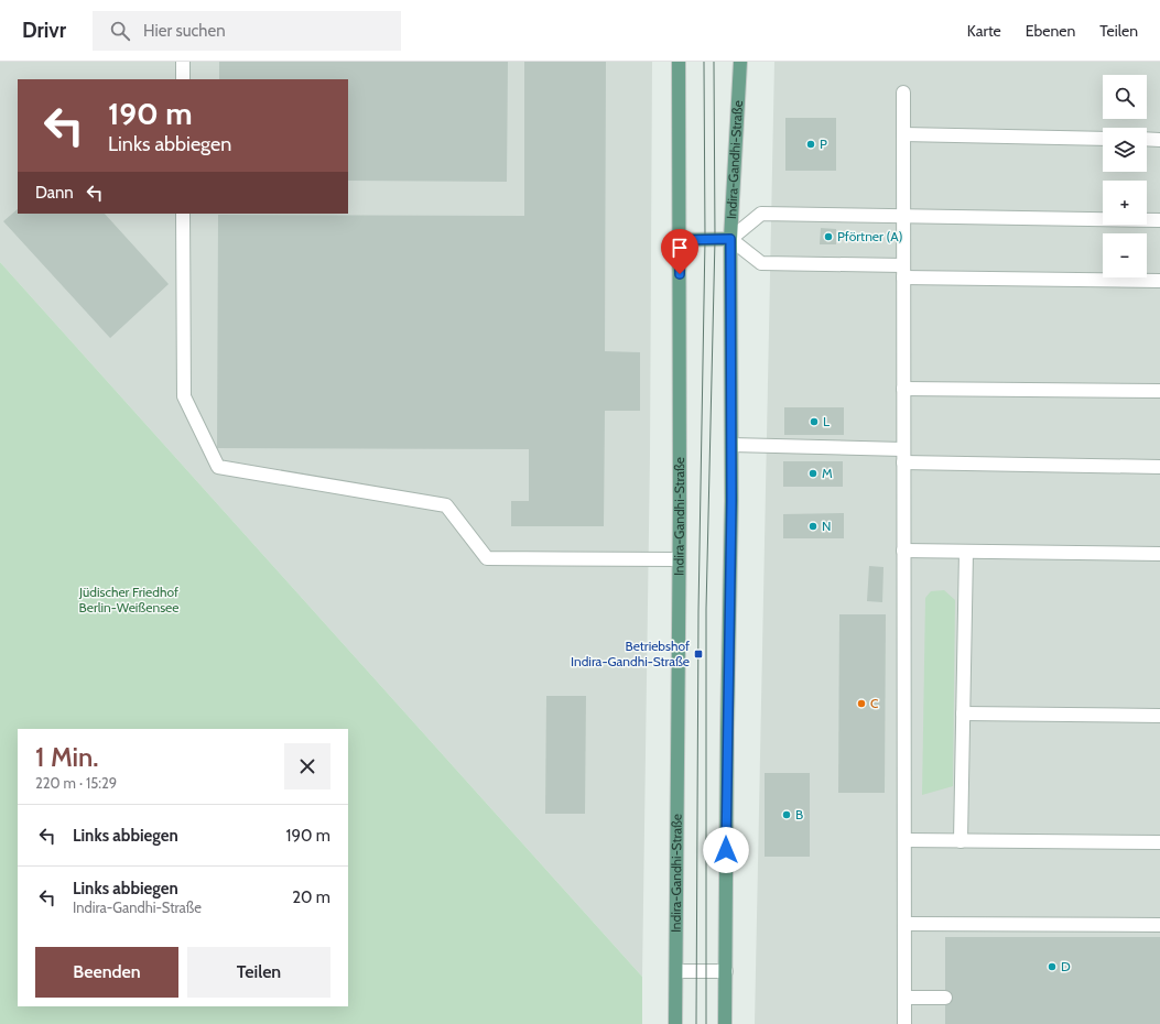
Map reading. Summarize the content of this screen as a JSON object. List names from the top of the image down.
{
  "streets": {
    "main road": ["Indira-Gandhi-Straße"]
  },
  "parks": ["Jüdischer Friedhof Berlin-Weißensee"],
  "places": {
    "other": [
      "P",
      "Pförtner (A)",
      "L",
      "M",
      "N",
      "C",
      "B",
      "D"
    ],
    "transit": ["Betriebshof Indira-Gandhi-Straße"]
  },
  "page": {
    "header": "Drivr",
    "search": "Hier suchen",
    "nav": ["Karte", "Ebenen", "Teilen"],
    "map_buttons": ["+", "−"],
    "turn": ["190 m", "Links abbiegen"],
    "then": "Dann",
    "heading": ["1 Min.", "220 m · 15:29"],
    "list": [
      {
        "name": "Links abbiegen",
        "value": "190 m"
      },
      {
        "name": "Links abbiegen",
        "note": "Indira-Gandhi-Straße",
        "value": "20 m"
      }
    ],
    "buttons": ["Beenden", "Teilen"]
  }
}
